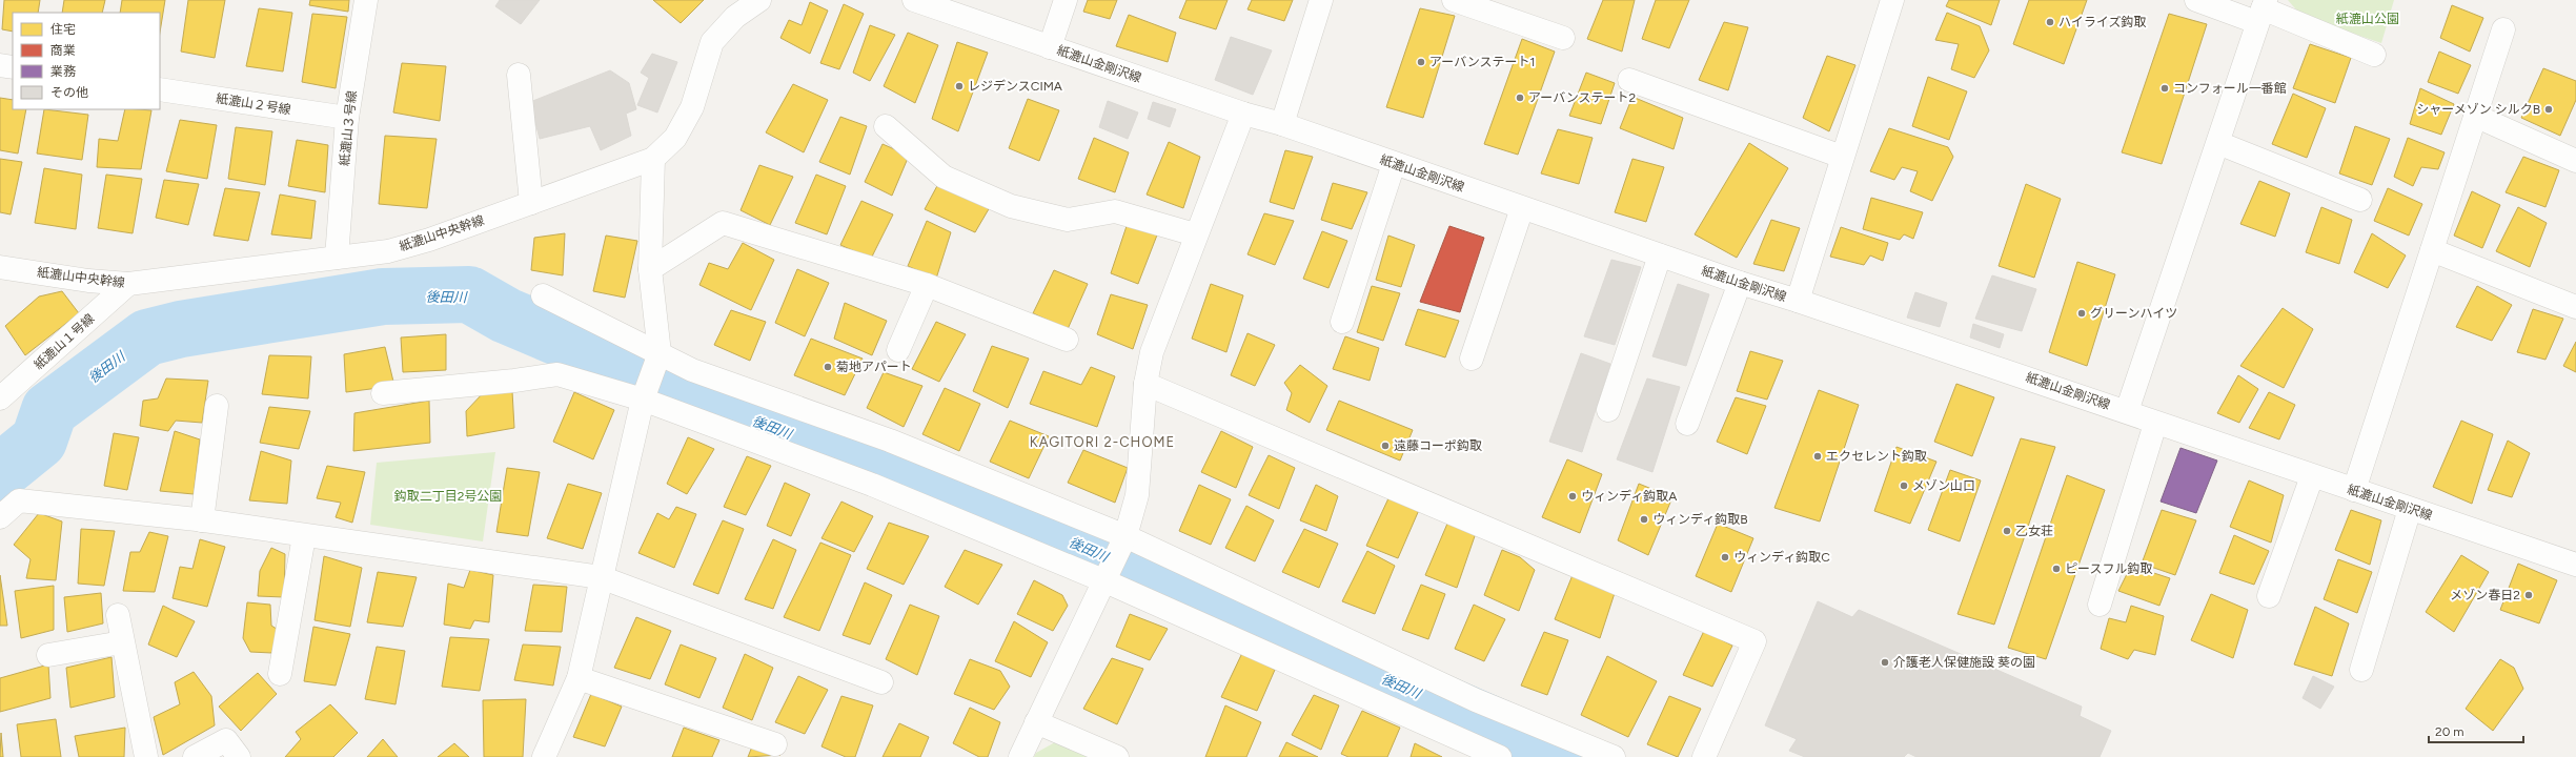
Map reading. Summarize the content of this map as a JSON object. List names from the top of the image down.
{
  "streets": {
    "street": [
      "紙漉山金剛沢線",
      "紙漉山２号線",
      "紙漉山３号線",
      "紙漉山中央幹線",
      "紙漉山１号線"
    ]
  },
  "crossings": [
    ["紙漉山２号線", "紙漉山３号線"],
    ["紙漉山３号線", "紙漉山中央幹線"],
    ["紙漉山中央幹線", "紙漉山１号線"]
  ],
  "districts": ["KAGITORI 2-CHOME"],
  "water": ["後田川"],
  "parks": ["紙漉山公園", "鈎取二丁目2号公園"],
  "places": [
    "ハイライズ鈎取",
    "アーバンステート1",
    "レジデンスCIMA",
    "コンフォール一番館",
    "アーバンステート2",
    "シャーメゾン シルクB",
    "グリーンハイツ",
    "菊地アパート",
    "遠藤コーポ鈎取",
    "エクセレント鈎取",
    "メゾン山口",
    "ウィンディ鈎取A",
    "ウィンディ鈎取B",
    "乙女荘",
    "ウィンディ鈎取C",
    "ピースフル鈎取",
    "メゾン春日2",
    "介護老人保健施設 葵の園"
  ],
  "legend": [
    "住宅",
    "商業",
    "業務",
    "その他"
  ],
  "scale_bar": "20 m"
}
